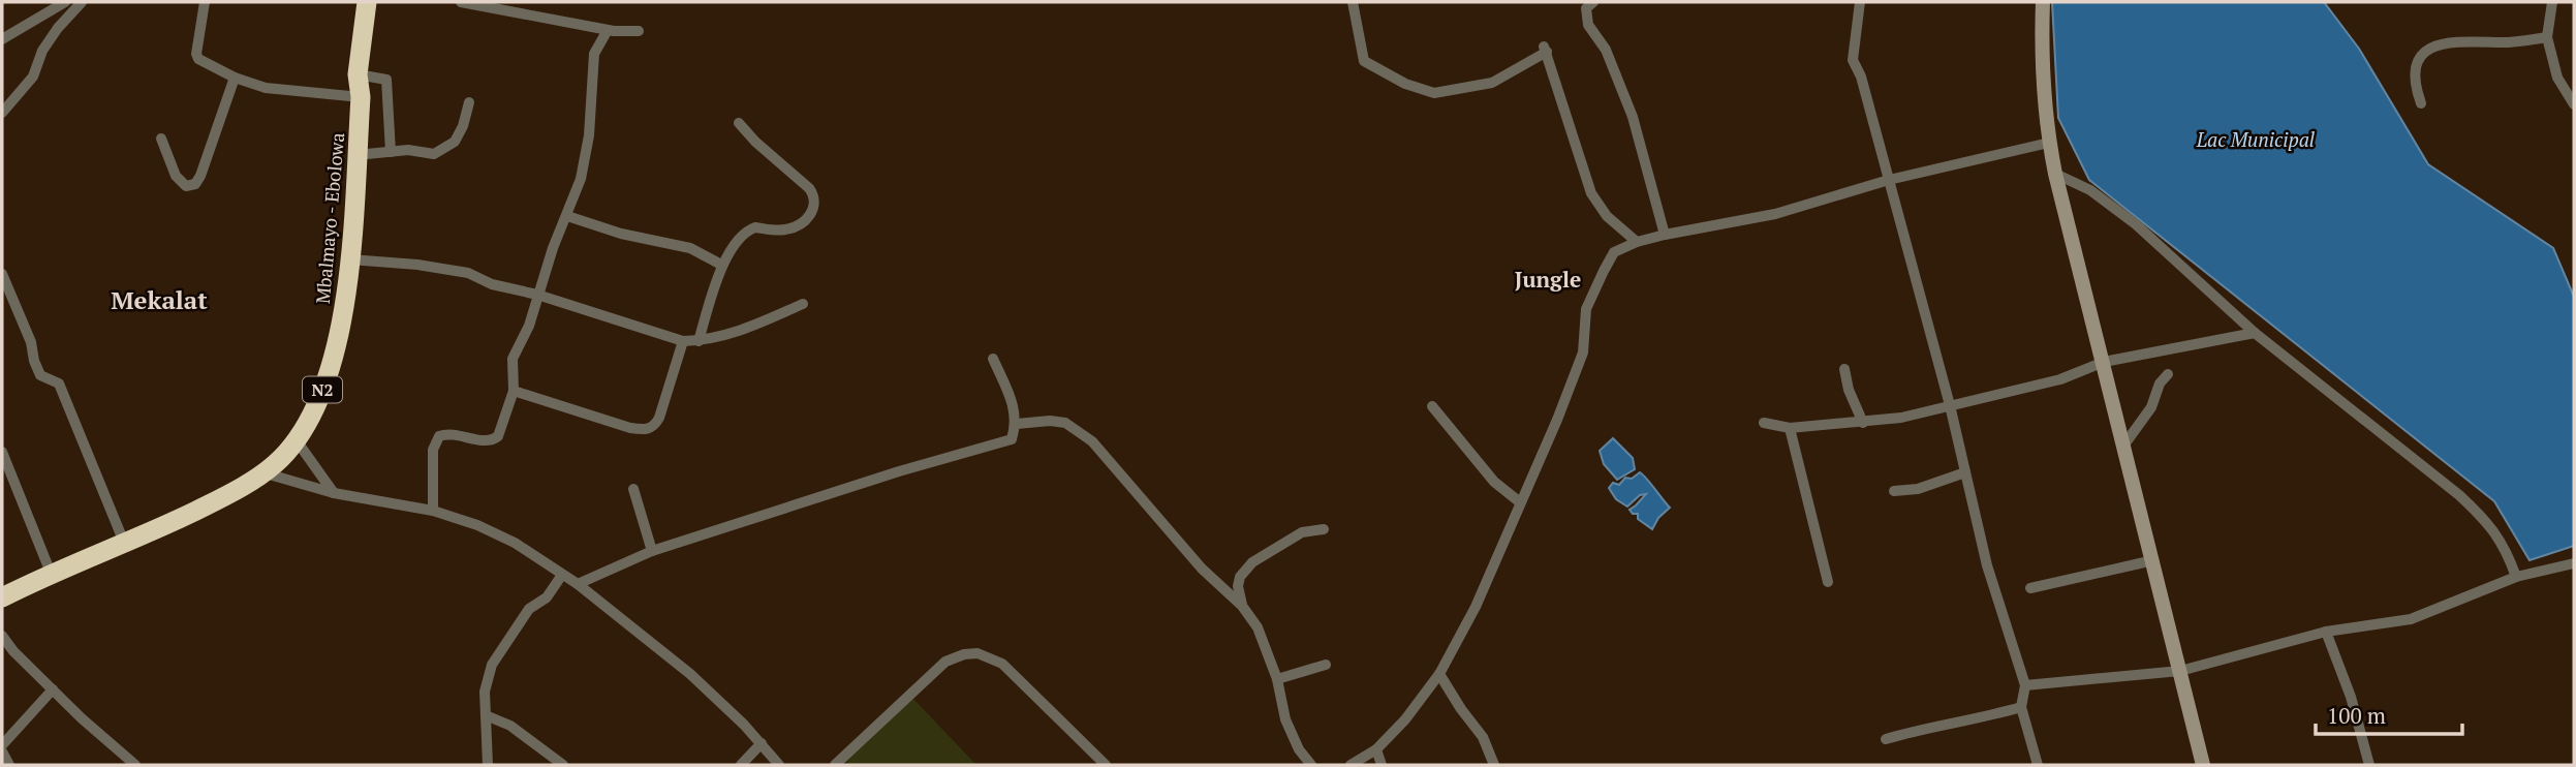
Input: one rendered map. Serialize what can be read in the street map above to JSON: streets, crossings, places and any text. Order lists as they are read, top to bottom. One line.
{"streets":{"highway":["Mbalmayo - Ebolowa","N2"]},"districts":["Jungle","Mekalat"],"water":["Lac Municipal"],"scale_bar":"100 m"}
